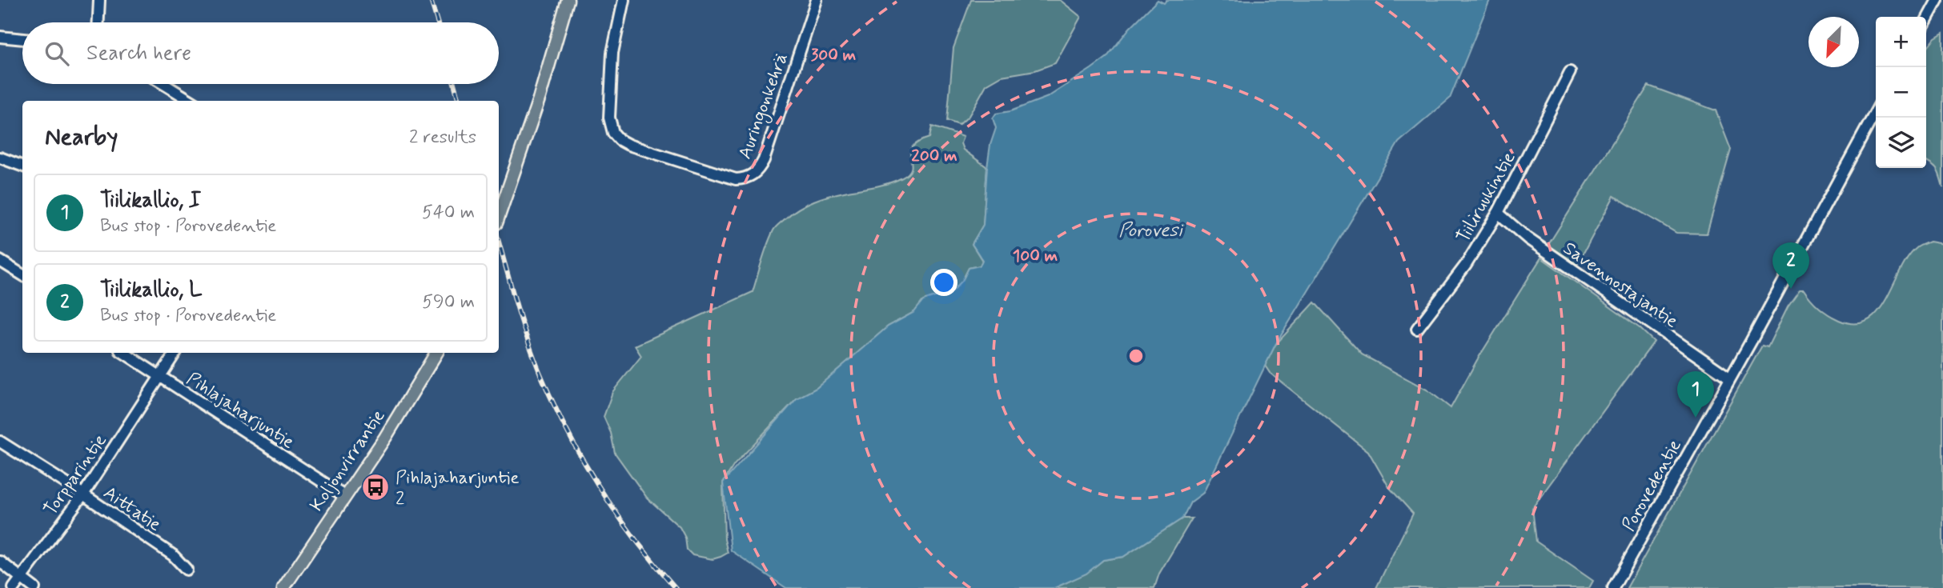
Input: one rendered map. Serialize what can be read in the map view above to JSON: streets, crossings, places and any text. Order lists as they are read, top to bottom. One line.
{"streets":{"main road":["Koljonvirrantie"],"street":["Auringonkehrä","Tiiliruukintie","Savennostajantie","Pihlajaharjuntie","Torpparintie","Porovedentie","Aittatie"]},"crossings":[["Tiiliruukintie","Savennostajantie"],["Savennostajantie","Porovedentie"],["Pihlajaharjuntie","Koljonvirrantie"],["Pihlajaharjuntie","Torpparintie"],["Torpparintie","Aittatie"]],"water":["Porovesi"],"places":{"bus stop":["Pihlajaharjuntie 2"]},"north":"bottom left","page":{"map_buttons":["+","−"],"search":"Search here","heading":["Nearby","2 results"],"list":[{"mark":"1","name":"Tiilikallio, I","note":"Bus stop · Porovedentie","value":"540 m"},{"mark":"2","name":"Tiilikallio, L","note":"Bus stop · Porovedentie","value":"590 m"}],"pins":["2","1"]},"rings":["300 m","200 m","100 m"]}
